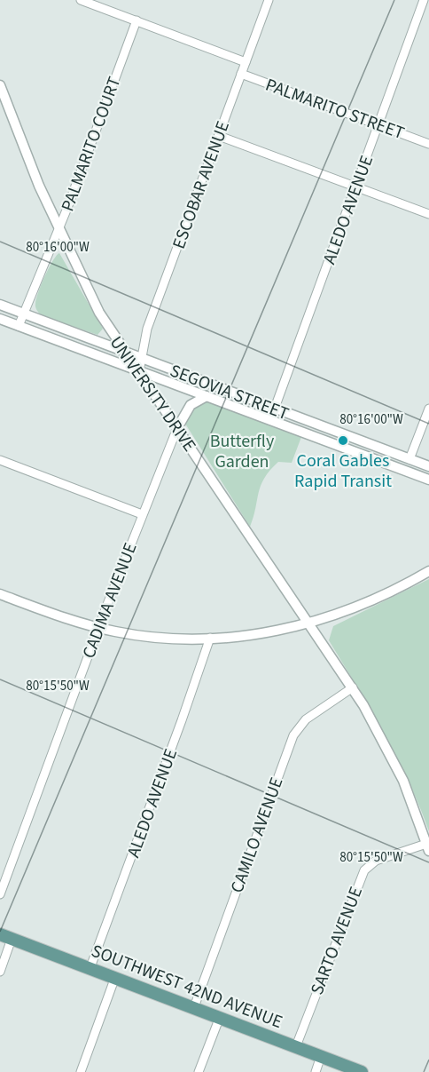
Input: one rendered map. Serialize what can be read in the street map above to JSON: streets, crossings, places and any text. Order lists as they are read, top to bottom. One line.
{"streets":{"main road":["SOUTHWEST 42ND AVENUE"],"street":["PALMARITO STREET","PALMARITO COURT","ESCOBAR AVENUE","ALEDO AVENUE","SEGOVIA STREET","UNIVERSITY DRIVE","CADIMA AVENUE","CAMILO AVENUE","SARTO AVENUE"]},"crossings":[["PALMARITO STREET","ESCOBAR AVENUE"],["PALMARITO STREET","ALEDO AVENUE"],["PALMARITO COURT","SEGOVIA STREET"],["PALMARITO COURT","UNIVERSITY DRIVE"],["ESCOBAR AVENUE","SEGOVIA STREET"],["ESCOBAR AVENUE","UNIVERSITY DRIVE"],["ALEDO AVENUE","SEGOVIA STREET"],["ALEDO AVENUE","SOUTHWEST 42ND AVENUE"],["SEGOVIA STREET","UNIVERSITY DRIVE"],["UNIVERSITY DRIVE","CADIMA AVENUE"],["UNIVERSITY DRIVE","CAMILO AVENUE"],["UNIVERSITY DRIVE","SARTO AVENUE"],["CAMILO AVENUE","SOUTHWEST 42ND AVENUE"],["SARTO AVENUE","SOUTHWEST 42ND AVENUE"]],"parks":["Butterfly Garden"],"places":["Coral Gables Rapid Transit"],"coordinates":["80°16'00\"W","80°15'50\"W"]}
